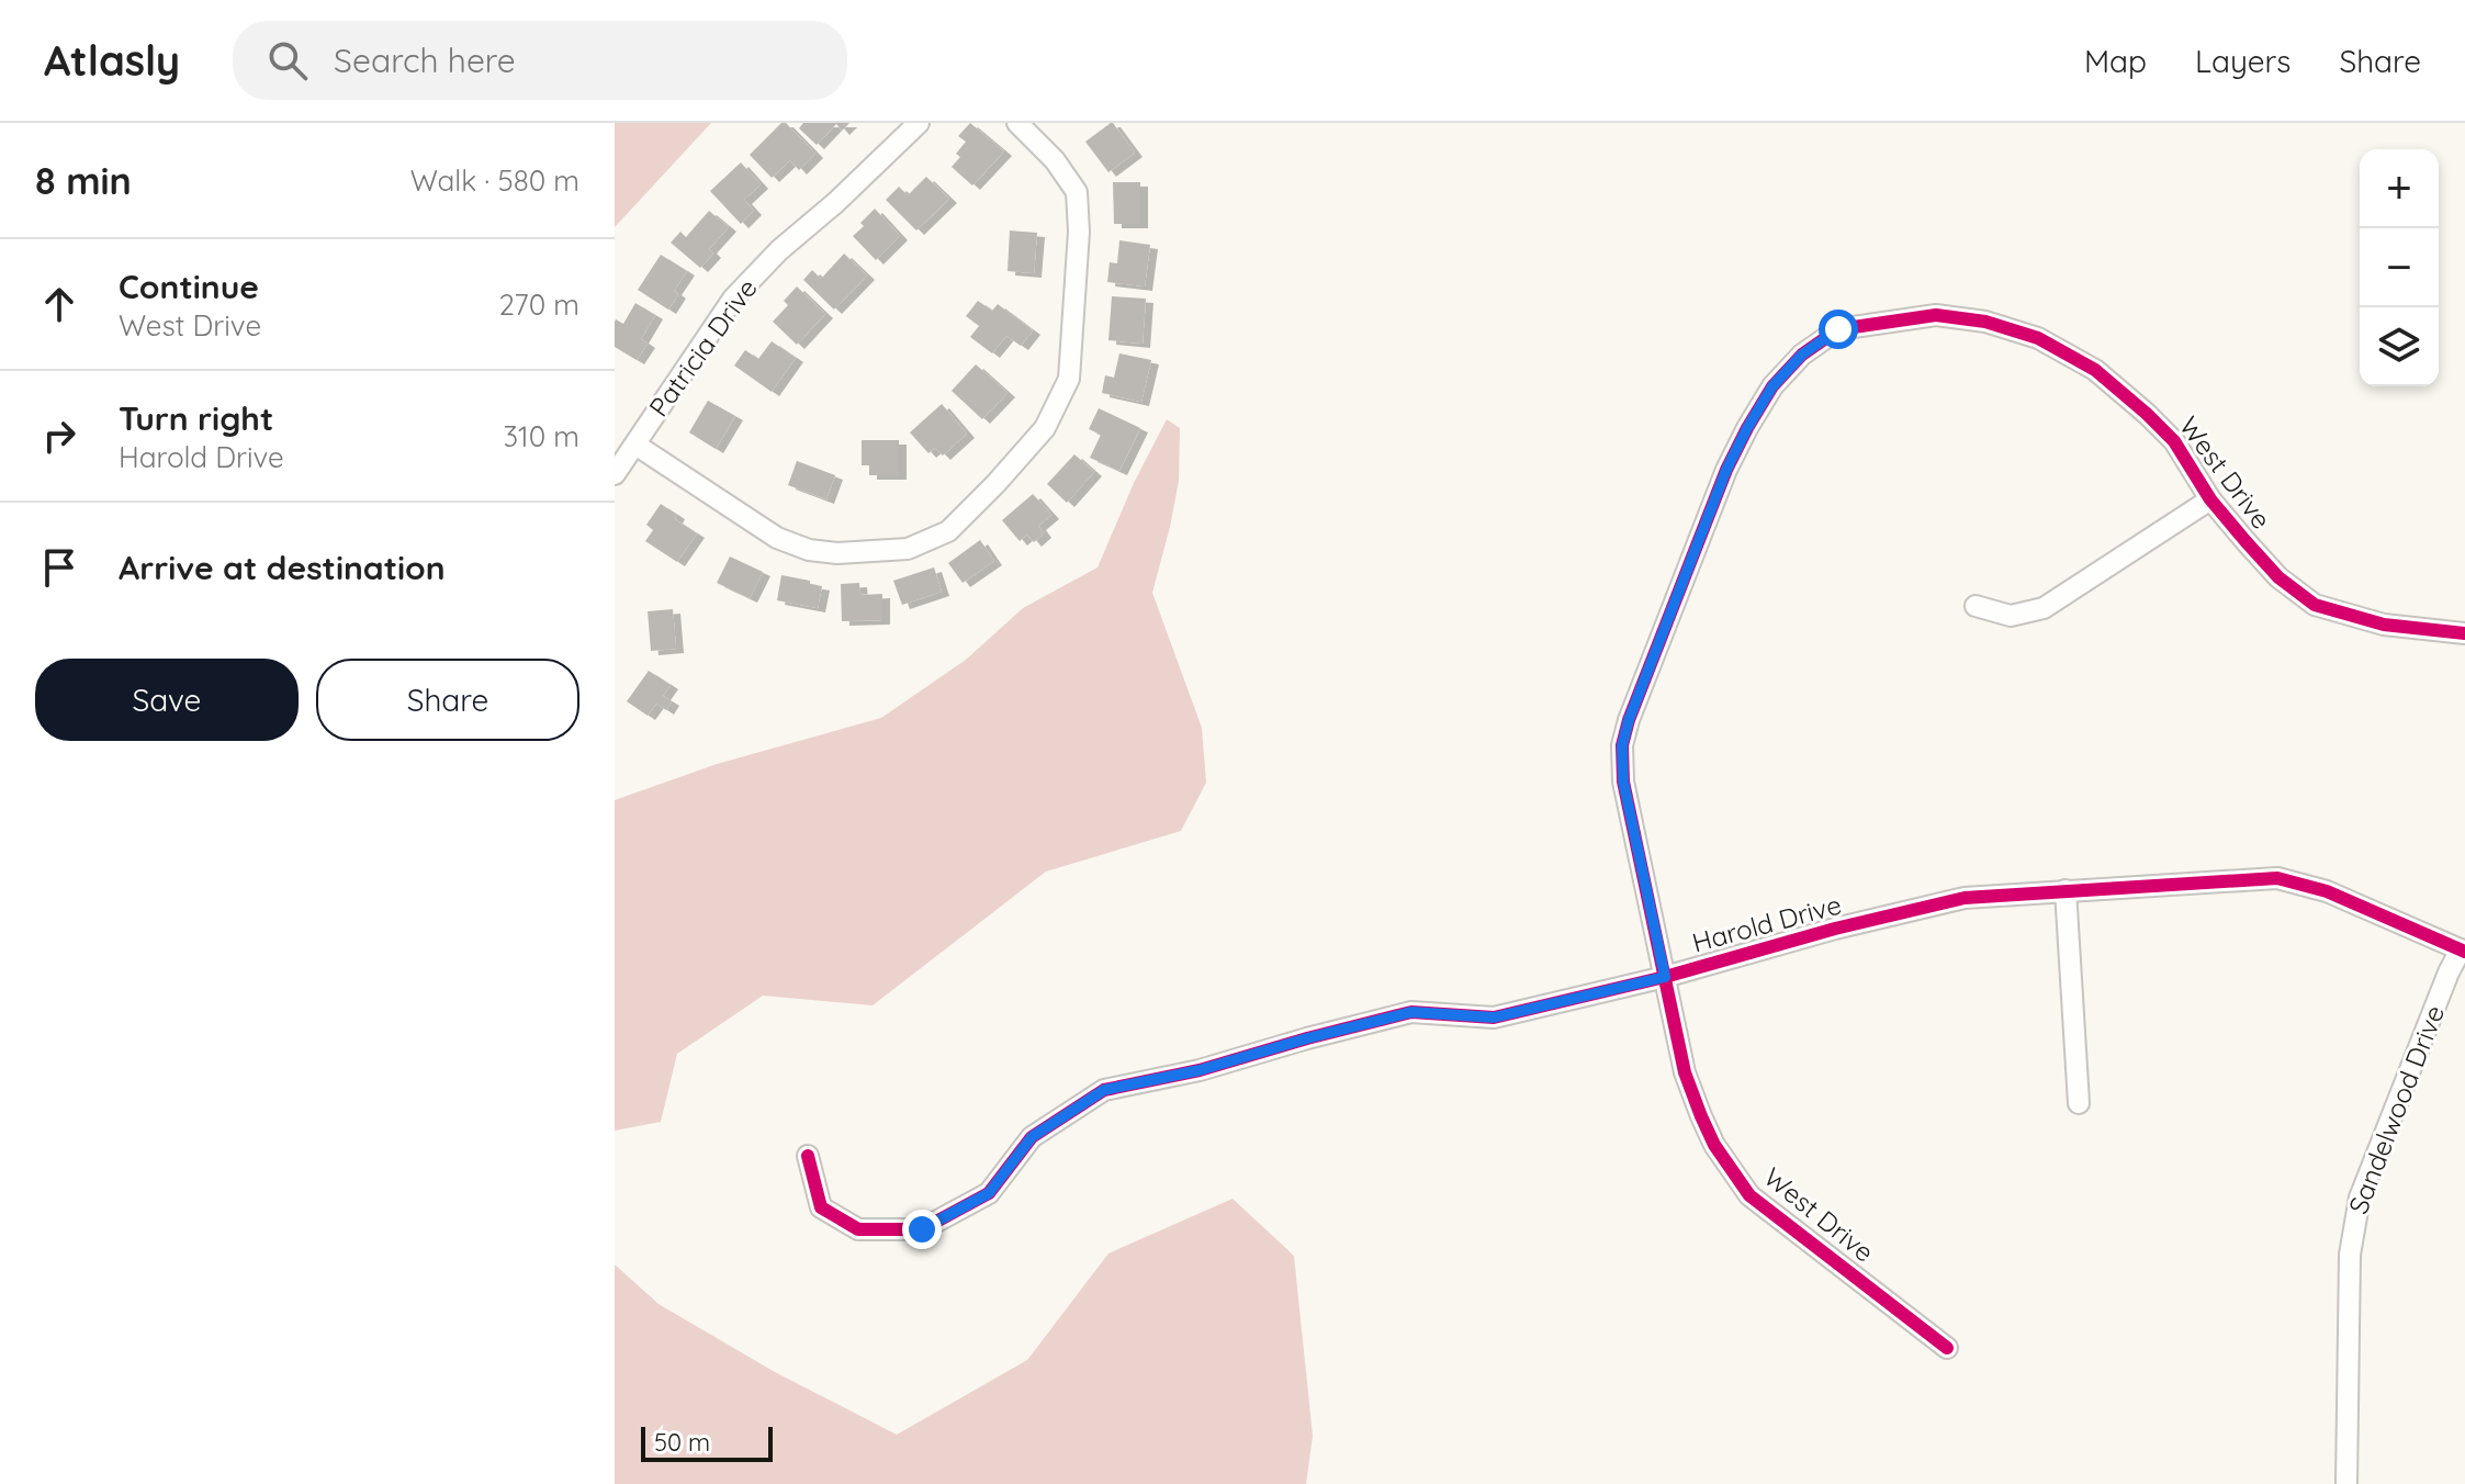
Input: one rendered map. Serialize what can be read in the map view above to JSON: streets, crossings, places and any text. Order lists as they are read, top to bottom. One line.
{"streets":{"street":["Patricia Drive","West Drive","Harold Drive","Sandelwood Drive"]},"crossings":[["West Drive","Harold Drive"],["Harold Drive","Sandelwood Drive"]],"scale_bar":"50 m","page":{"header":"Atlasly","search":"Search here","nav":["Map","Layers","Share"],"heading":["8 min","Walk · 580 m"],"map_buttons":["+","−"],"list":[["Continue","West Drive","270 m"],["Turn right","Harold Drive","310 m"],"Arrive at destination"],"buttons":["Save","Share"],"scale":"50 m"}}
